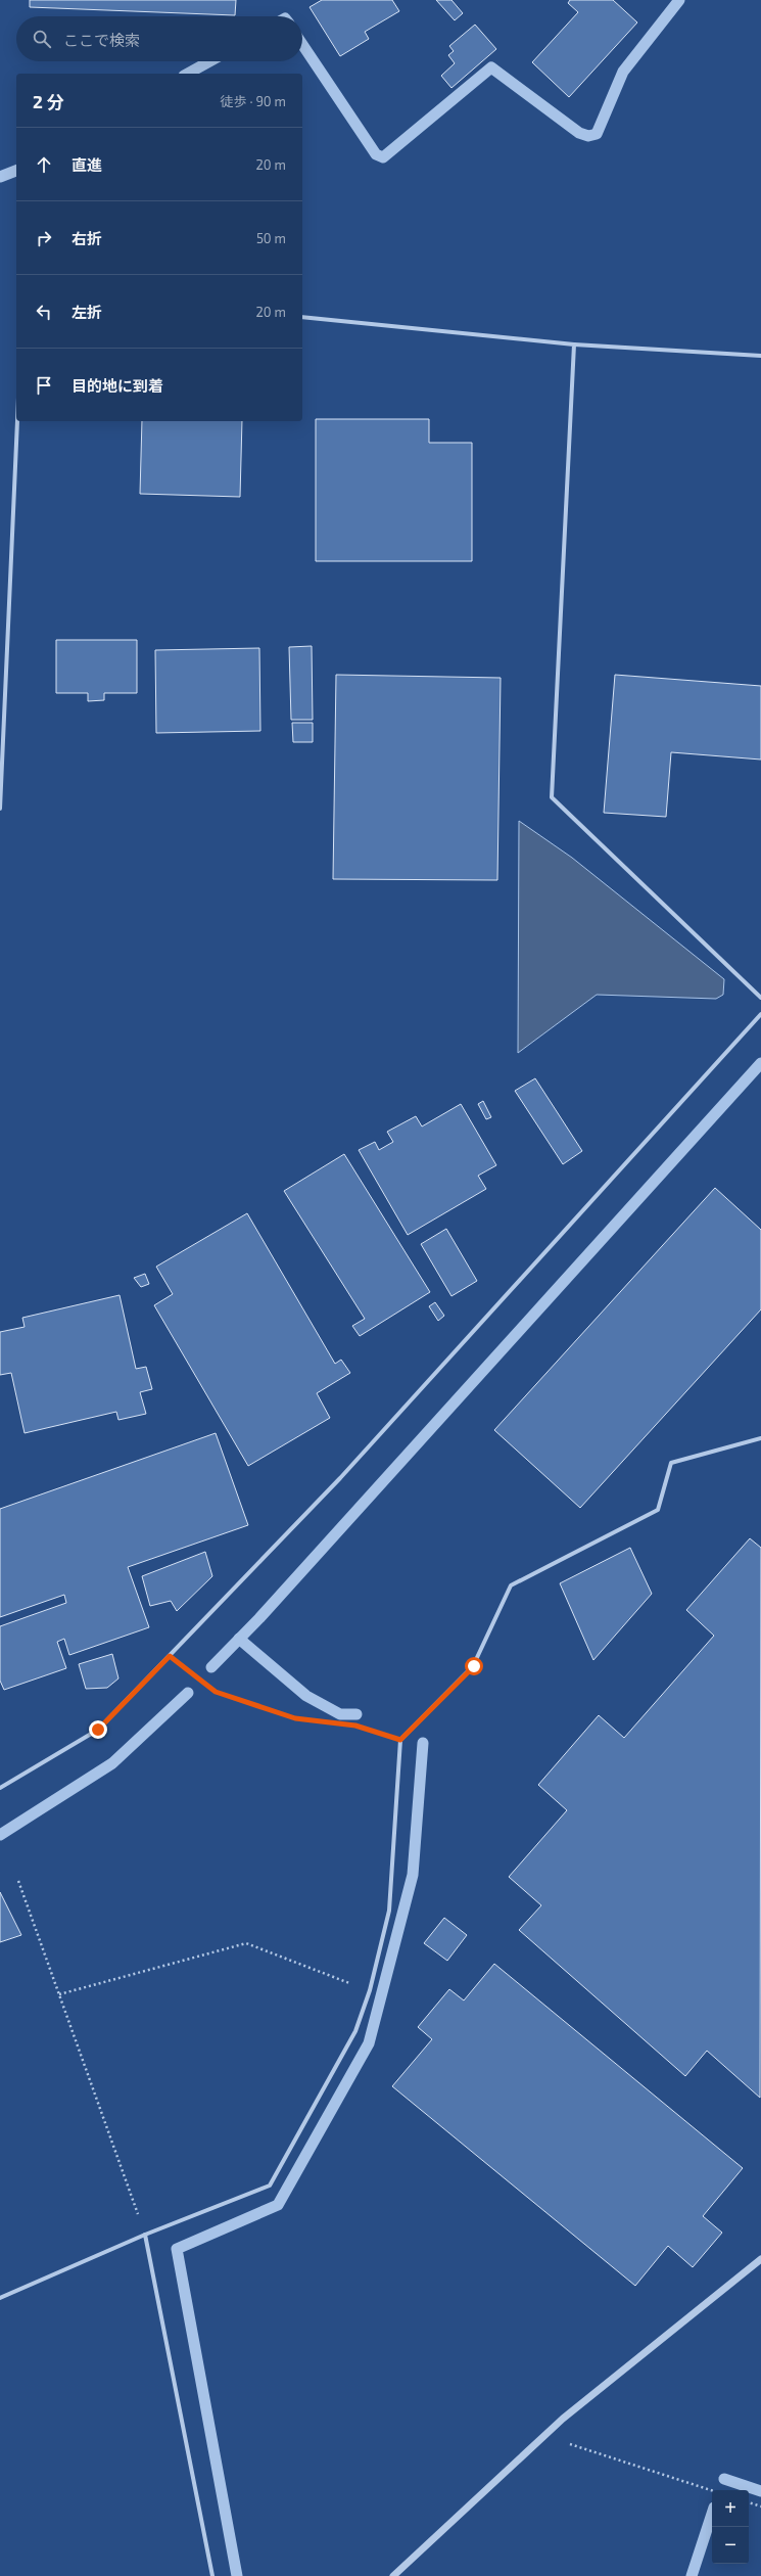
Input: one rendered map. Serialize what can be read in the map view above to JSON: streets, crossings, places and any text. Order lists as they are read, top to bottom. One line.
{"page":{"search":"ここで検索","heading":["2 分","徒歩 · 90 m"],"list":[["直進","20 m"],["右折","50 m"],["左折","20 m"],"目的地に到着"],"map_buttons":["+","−"]}}
